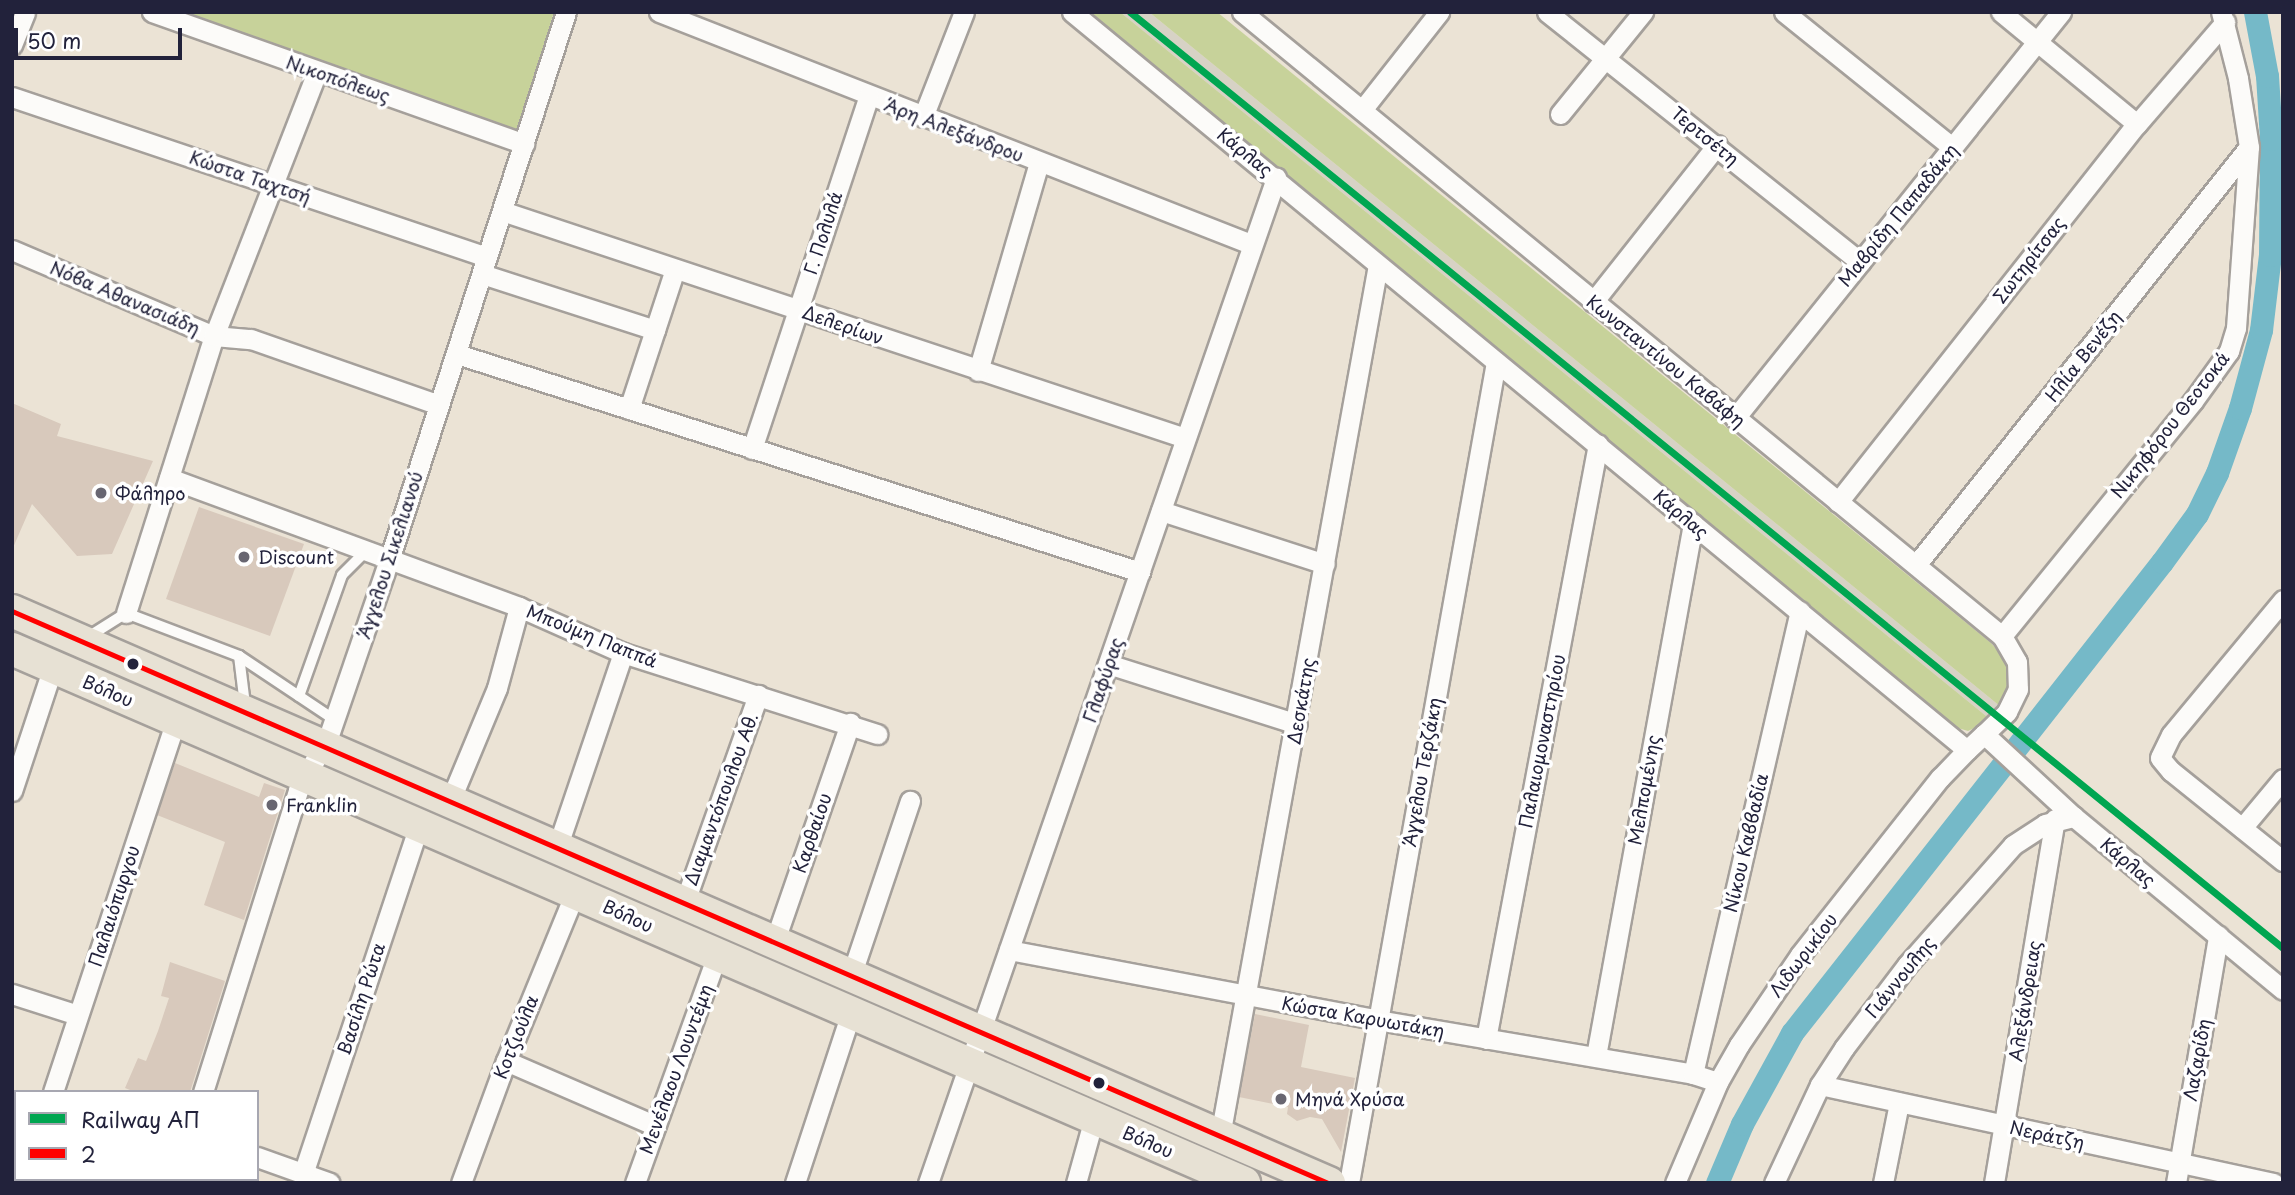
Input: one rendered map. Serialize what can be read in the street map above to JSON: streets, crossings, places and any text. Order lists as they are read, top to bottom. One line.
{"streets":{"main road":["Βόλου"],"street":["Νικοπόλεως","Άρη Αλεξάνδρου","Τερτσέτη","Κάρλας","Κώστα Ταχτσή","Μαβρίδη Παπαδάκη","Γ. Πολυλά","Σωτηρίτσας","Νόβα Αθανασιάδη","Δελερίων","Ηλία Βενέζη","Κωνσταντίνου Καβάφη","Νικηφόρου Θεοτοκά","Άγγελου Σικελιανού","Μπούμη Παππά","Γλαφύρας","Δεσκάτης","Παλαιομοναστηρίου","Άγγελου Τερζάκη","Μελπομένης","Διαμαντόπουλου Αθ.","Καρθαίου","Νίκου Καββαδία","Παλαιόπυργου","Λιδωρικίου","Γιάννουλης","Βασίλη Ρώτα","Αλεξάνδρειας","Κώστα Καρυωτάκη","Κοτζιούλα","Λαζαρίδη","Μενέλαου Λουντέμη","Νεράτζη"]},"crossings":[["Νικοπόλεως","Άγγελου Σικελιανού"],["Άρη Αλεξάνδρου","Γ. Πολυλά"],["Άρη Αλεξάνδρου","Γλαφύρας"],["Τερτσέτη","Μαβρίδη Παπαδάκη"],["Κάρλας","Κωνσταντίνου Καβάφη"],["Κάρλας","Γλαφύρας"],["Κάρλας","Δεσκάτης"],["Κάρλας","Παλαιομοναστηρίου"],["Κάρλας","Άγγελου Τερζάκη"],["Κάρλας","Μελπομένης"],["Κάρλας","Νίκου Καββαδία"],["Κάρλας","Λιδωρικίου"],["Κάρλας","Γιάννουλης"],["Κάρλας","Αλεξάνδρειας"],["Κάρλας","Λαζαρίδη"],["Κώστα Ταχτσή","Άγγελου Σικελιανού"],["Μαβρίδη Παπαδάκη","Κωνσταντίνου Καβάφη"],["Γ. Πολυλά","Δελερίων"],["Σωτηρίτσας","Κωνσταντίνου Καβάφη"],["Σωτηρίτσας","Νικηφόρου Θεοτοκά"],["Νόβα Αθανασιάδη","Άγγελου Σικελιανού"],["Δελερίων","Άγγελου Σικελιανού"],["Δελερίων","Γλαφύρας"],["Ηλία Βενέζη","Κωνσταντίνου Καβάφη"],["Ηλία Βενέζη","Νικηφόρου Θεοτοκά"],["Κωνσταντίνου Καβάφη","Νικηφόρου Θεοτοκά"],["Άγγελου Σικελιανού","Μπούμη Παππά"],["Άγγελου Σικελιανού","Βόλου"],["Μπούμη Παππά","Διαμαντόπουλου Αθ."],["Μπούμη Παππά","Καρθαίου"],["Γλαφύρας","Βόλου"],["Γλαφύρας","Κώστα Καρυωτάκη"],["Βόλου","Δεσκάτης"],["Βόλου","Διαμαντόπουλου Αθ."],["Βόλου","Καρθαίου"],["Βόλου","Παλαιόπυργου"],["Βόλου","Βασίλη Ρώτα"],["Βόλου","Κοτζιούλα"],["Βόλου","Μενέλαου Λουντέμη"],["Δεσκάτης","Κώστα Καρυωτάκη"],["Παλαιομοναστηρίου","Κώστα Καρυωτάκη"],["Άγγελου Τερζάκη","Κώστα Καρυωτάκη"],["Μελπομένης","Κώστα Καρυωτάκη"],["Νίκου Καββαδία","Κώστα Καρυωτάκη"],["Λιδωρικίου","Κώστα Καρυωτάκη"],["Γιάννουλης","Αλεξάνδρειας"],["Γιάννουλης","Νεράτζη"],["Αλεξάνδρειας","Νεράτζη"],["Λαζαρίδη","Νεράτζη"]],"places":["Φάληρο","Discount","Franklin","Μηνά Χρύσα"],"lines":["rail line ΑΠ","transit line 2"],"legend":["Railway ΑΠ","2"],"scale_bar":"50 m"}
